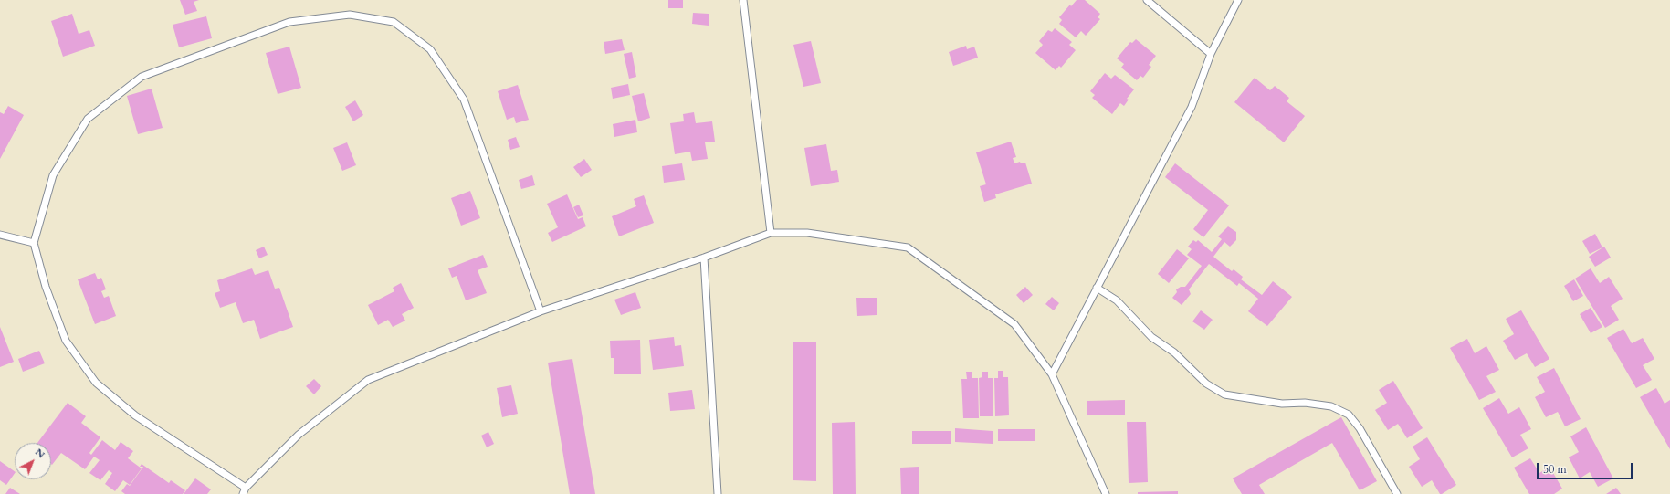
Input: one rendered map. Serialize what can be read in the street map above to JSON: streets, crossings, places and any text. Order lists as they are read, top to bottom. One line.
{"scale_bar":"50 m","north":"top right"}
